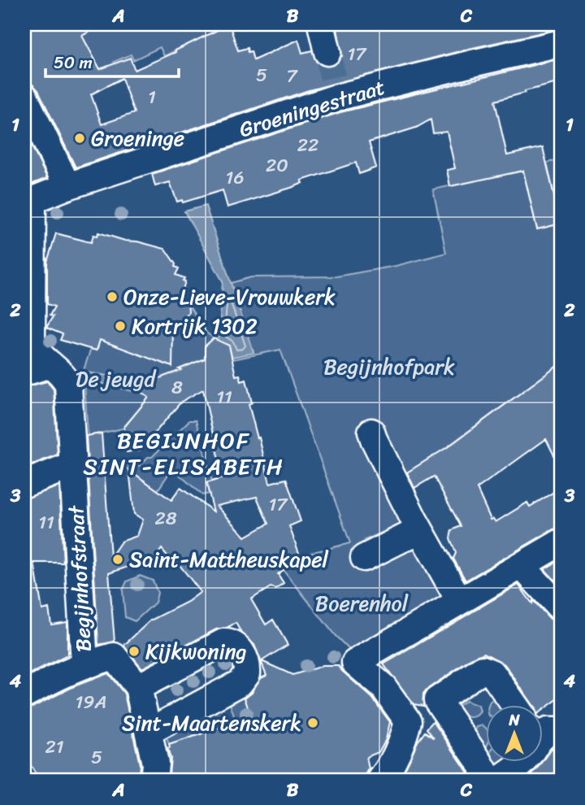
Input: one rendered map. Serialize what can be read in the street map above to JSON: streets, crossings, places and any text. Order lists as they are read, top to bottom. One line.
{"streets":{"street":["Groeningestraat","Begijnhofstraat"]},"crossings":[["Groeningestraat","Begijnhofstraat"]],"districts":["BEGIJNHOF SINT-ELISABETH"],"parks":["Begijnhofpark","De jeugd","Boerenhol"],"places":["Groeninge","Onze-Lieve-Vrouwkerk","Kortrijk 1302","Saint-Mattheuskapel","Kijkwoning","Sint-Maartenskerk"],"house_numbers":["17","5","7","1","22","20","16","8","11","17","28","11","19A","21","5"],"scale_bar":"50 m","north":"top","grid":{"columns":["A","B","C"],"rows":["1","2","3","4"]}}
